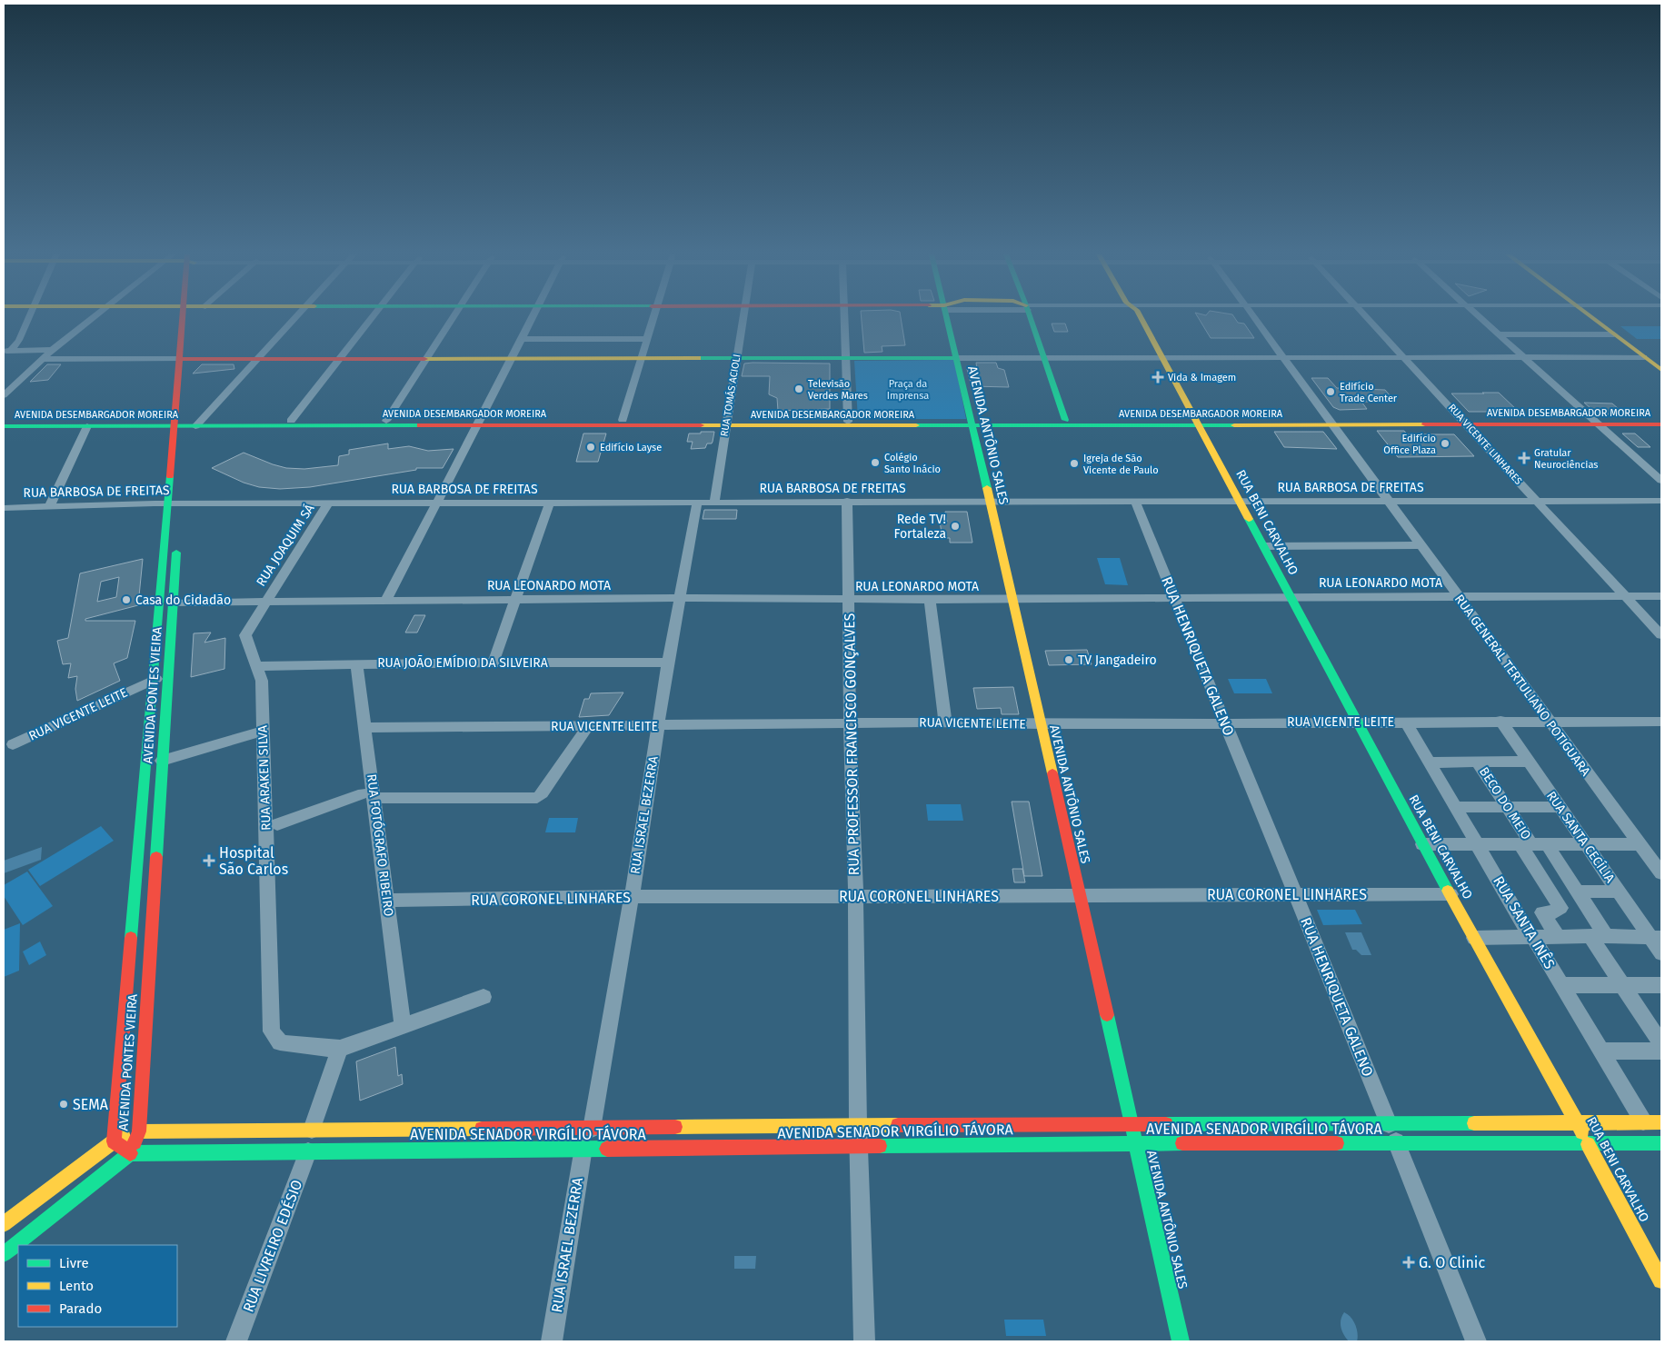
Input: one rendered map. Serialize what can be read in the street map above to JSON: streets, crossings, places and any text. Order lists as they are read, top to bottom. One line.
{"streets":{"main road":["AVENIDA DESEMBARGADOR MOREIRA","AVENIDA ANTÔNIO SALES","RUA BENI CARVALHO","AVENIDA PONTES VIEIRA","AVENIDA SENADOR VIRGÍLIO TÁVORA"],"street":["RUA TOMÁS ACIOLI","RUA VICENTE LINHARES","RUA BARBOSA DE FREITAS","RUA JOAQUIM SÁ","RUA LEONARDO MOTA","RUA HENRIQUETA GALENO","RUA JOÃO EMÍDIO DA SILVEIRA","RUA GENERAL TERTULIANO POTIGUARA","RUA VICENTE LEITE","RUA PROFESSOR FRANCISCO GONÇALVES","RUA ARAKEN SILVA","BECO DO MEIO","RUA ISRAEL BEZERRA","RUA SANTA CECÍLIA","RUA FOTÓGRAFO RIBEIRO","RUA CORONEL LINHARES","RUA SANTA INÊS","RUA LIVREIRO EDÉSIO"]},"crossings":[["RUA TOMÁS ACIOLI","AVENIDA DESEMBARGADOR MOREIRA"],["RUA TOMÁS ACIOLI","RUA BARBOSA DE FREITAS"],["AVENIDA DESEMBARGADOR MOREIRA","AVENIDA ANTÔNIO SALES"],["AVENIDA DESEMBARGADOR MOREIRA","RUA VICENTE LINHARES"],["AVENIDA DESEMBARGADOR MOREIRA","RUA BENI CARVALHO"],["AVENIDA DESEMBARGADOR MOREIRA","RUA GENERAL TERTULIANO POTIGUARA"],["AVENIDA DESEMBARGADOR MOREIRA","AVENIDA PONTES VIEIRA"],["AVENIDA ANTÔNIO SALES","RUA BARBOSA DE FREITAS"],["AVENIDA ANTÔNIO SALES","RUA LEONARDO MOTA"],["AVENIDA ANTÔNIO SALES","RUA VICENTE LEITE"],["AVENIDA ANTÔNIO SALES","RUA CORONEL LINHARES"],["AVENIDA ANTÔNIO SALES","AVENIDA SENADOR VIRGÍLIO TÁVORA"],["RUA VICENTE LINHARES","RUA BARBOSA DE FREITAS"],["RUA VICENTE LINHARES","RUA LEONARDO MOTA"],["RUA BARBOSA DE FREITAS","RUA BENI CARVALHO"],["RUA BARBOSA DE FREITAS","RUA JOAQUIM SÁ"],["RUA BARBOSA DE FREITAS","RUA HENRIQUETA GALENO"],["RUA BARBOSA DE FREITAS","RUA GENERAL TERTULIANO POTIGUARA"],["RUA BARBOSA DE FREITAS","AVENIDA PONTES VIEIRA"],["RUA BARBOSA DE FREITAS","RUA PROFESSOR FRANCISCO GONÇALVES"],["RUA BARBOSA DE FREITAS","RUA ISRAEL BEZERRA"],["RUA BENI CARVALHO","RUA LEONARDO MOTA"],["RUA BENI CARVALHO","RUA VICENTE LEITE"],["RUA BENI CARVALHO","RUA CORONEL LINHARES"],["RUA BENI CARVALHO","AVENIDA SENADOR VIRGÍLIO TÁVORA"],["RUA JOAQUIM SÁ","RUA LEONARDO MOTA"],["RUA JOAQUIM SÁ","RUA ARAKEN SILVA"],["RUA LEONARDO MOTA","RUA HENRIQUETA GALENO"],["RUA LEONARDO MOTA","RUA GENERAL TERTULIANO POTIGUARA"],["RUA LEONARDO MOTA","AVENIDA PONTES VIEIRA"],["RUA LEONARDO MOTA","RUA PROFESSOR FRANCISCO GONÇALVES"],["RUA LEONARDO MOTA","RUA ARAKEN SILVA"],["RUA LEONARDO MOTA","RUA ISRAEL BEZERRA"],["RUA HENRIQUETA GALENO","RUA VICENTE LEITE"],["RUA HENRIQUETA GALENO","RUA CORONEL LINHARES"],["RUA HENRIQUETA GALENO","AVENIDA SENADOR VIRGÍLIO TÁVORA"],["RUA JOÃO EMÍDIO DA SILVEIRA","RUA ARAKEN SILVA"],["RUA JOÃO EMÍDIO DA SILVEIRA","RUA ISRAEL BEZERRA"],["RUA JOÃO EMÍDIO DA SILVEIRA","RUA FOTÓGRAFO RIBEIRO"],["RUA GENERAL TERTULIANO POTIGUARA","RUA VICENTE LEITE"],["AVENIDA PONTES VIEIRA","RUA VICENTE LEITE"],["AVENIDA PONTES VIEIRA","AVENIDA SENADOR VIRGÍLIO TÁVORA"],["RUA VICENTE LEITE","RUA PROFESSOR FRANCISCO GONÇALVES"],["RUA VICENTE LEITE","RUA ISRAEL BEZERRA"],["RUA VICENTE LEITE","RUA SANTA CECÍLIA"],["RUA VICENTE LEITE","RUA FOTÓGRAFO RIBEIRO"],["RUA VICENTE LEITE","RUA SANTA INÊS"],["RUA PROFESSOR FRANCISCO GONÇALVES","RUA CORONEL LINHARES"],["RUA PROFESSOR FRANCISCO GONÇALVES","AVENIDA SENADOR VIRGÍLIO TÁVORA"],["RUA ISRAEL BEZERRA","RUA CORONEL LINHARES"],["RUA ISRAEL BEZERRA","AVENIDA SENADOR VIRGÍLIO TÁVORA"],["RUA FOTÓGRAFO RIBEIRO","RUA CORONEL LINHARES"],["RUA SANTA INÊS","AVENIDA SENADOR VIRGÍLIO TÁVORA"],["AVENIDA SENADOR VIRGÍLIO TÁVORA","RUA LIVREIRO EDÉSIO"]],"parks":["Praça da Imprensa"],"places":{"health":["Vida & Imagem","Gratular Neurociências","Hospital São Carlos","G. O Clinic"],"other":["Televisão Verdes Mares","Edifício Trade Center","Edifício Office Plaza","Edifício Layse","Colégio Santo Inácio","Igreja de São Vicente de Paulo","Rede TV! Fortaleza","Casa do Cidadão","TV Jangadeiro","SEMA"]},"legend":["Livre","Lento","Parado"]}
